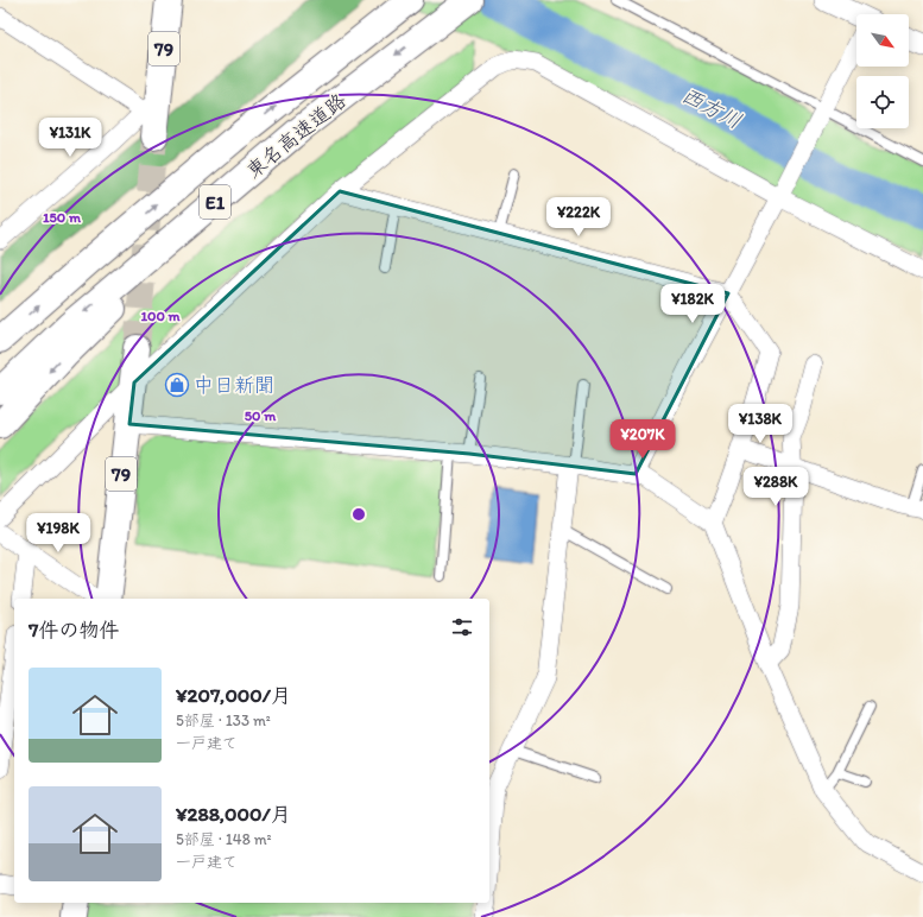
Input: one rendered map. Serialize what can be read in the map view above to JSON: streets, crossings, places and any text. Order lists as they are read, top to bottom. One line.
{"streets":{"main road":["79","東名高速道路","E1"]},"water":["西方川"],"places":{"shop":["中日新聞"]},"north":"bottom right","page":{"price":["¥131K","¥222K","¥182K","¥138K","¥207K","¥288K","¥198K"],"heading":"7件の物件","list":[{"name":"¥207,000/月","note":"5部屋 · 133 m² · 一戸建て"},{"name":"¥288,000/月","note":"5部屋 · 148 m² · 一戸建て"}]},"rings":["150 m","100 m","50 m"]}
